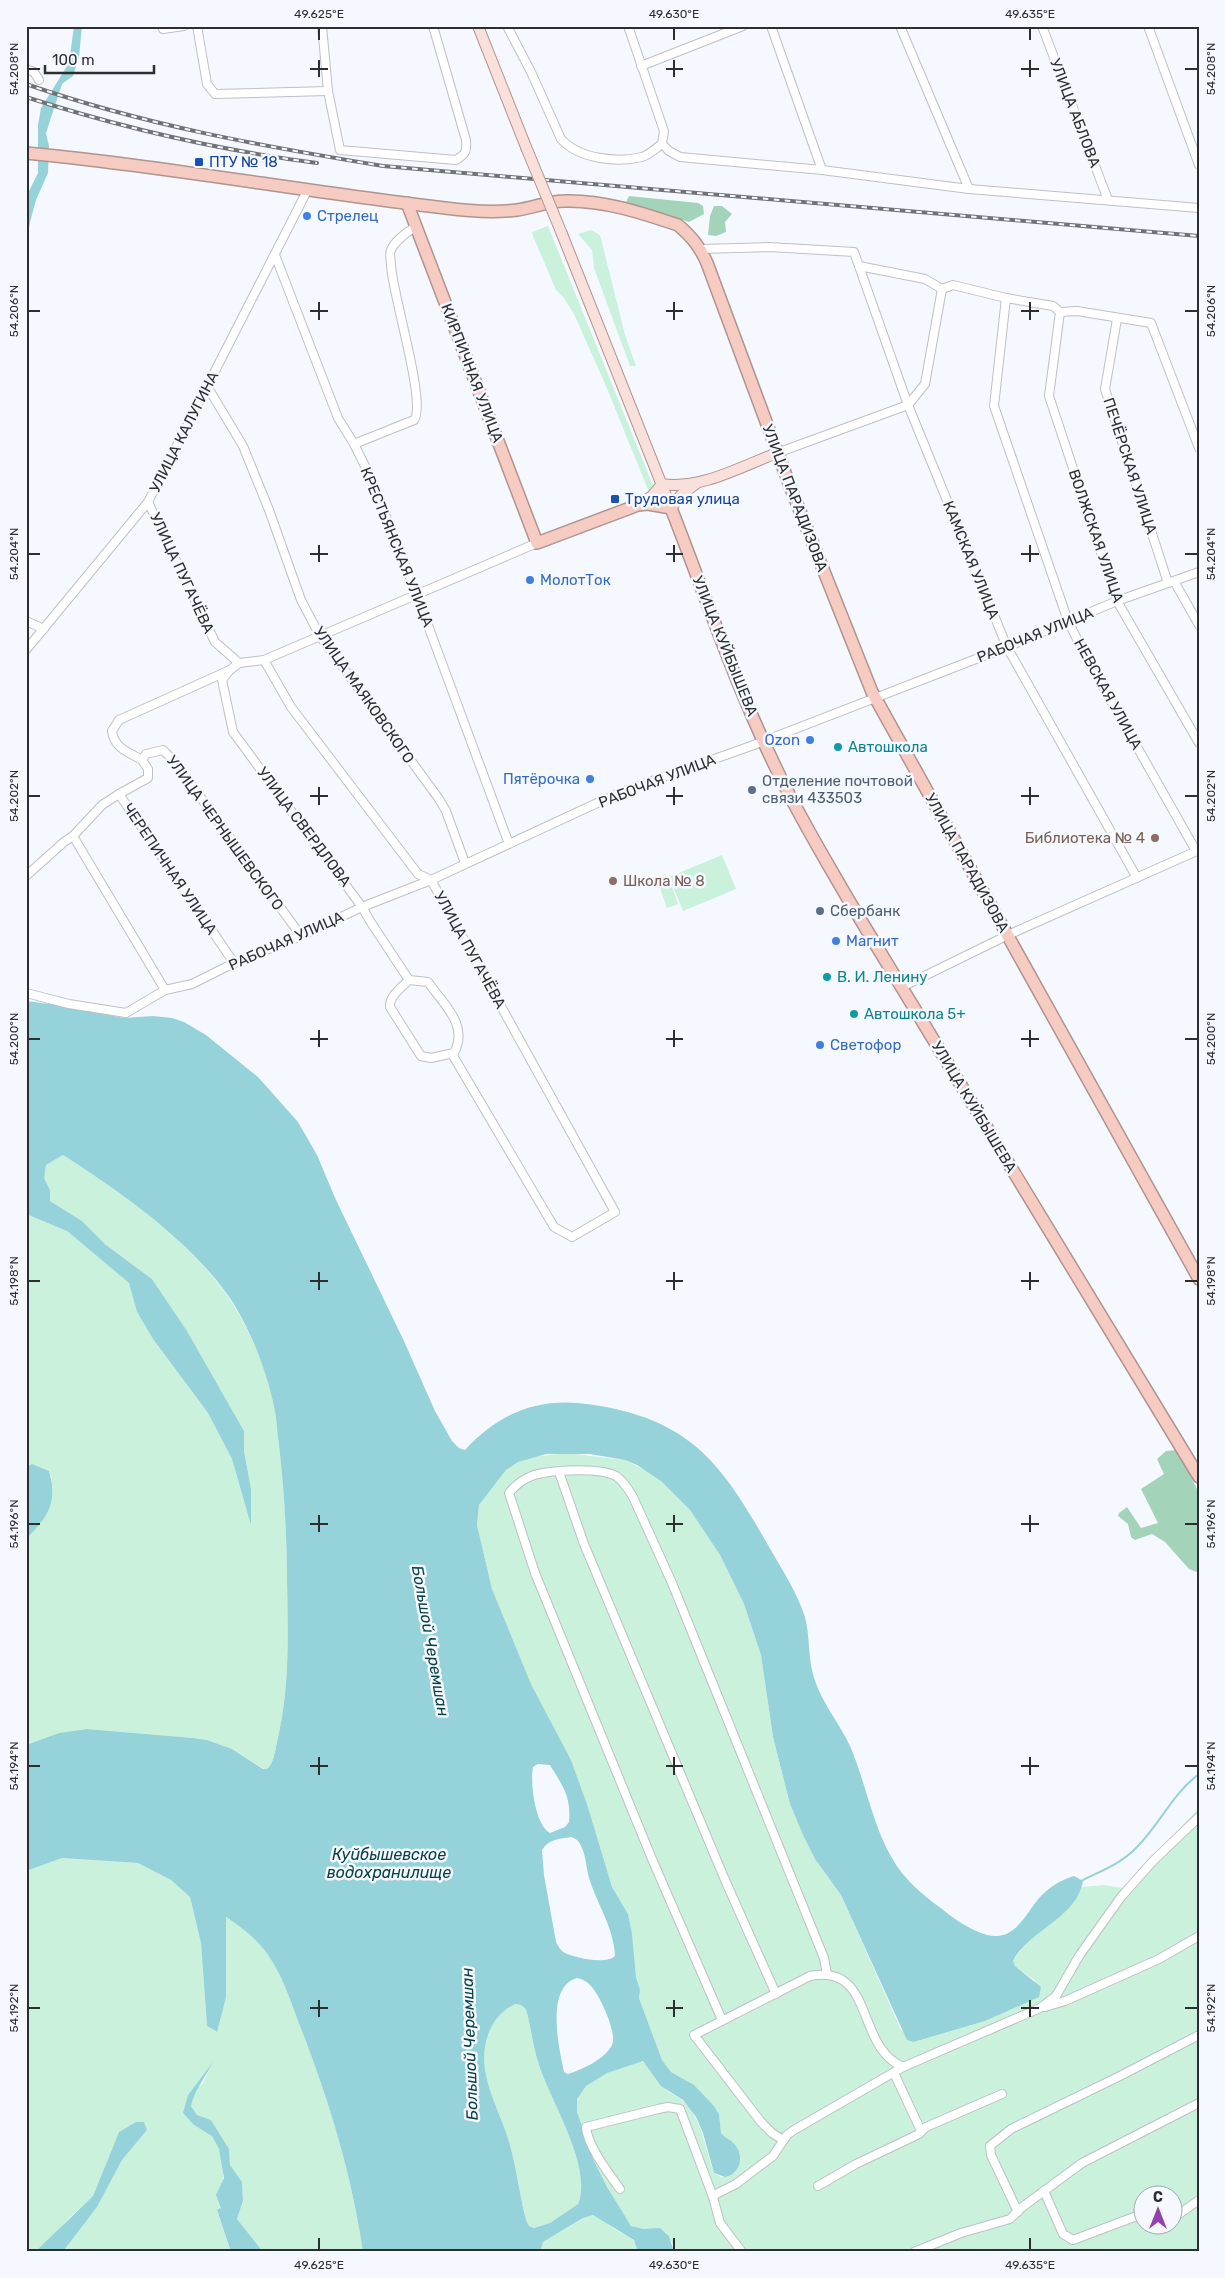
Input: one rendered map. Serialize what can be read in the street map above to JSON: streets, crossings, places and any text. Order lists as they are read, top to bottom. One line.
{"streets":{"highway":["КИРПИЧНАЯ УЛИЦА","УЛИЦА ПАРАДИЗОВА","УЛИЦА КУЙБЫШЕВА"],"street":["УЛИЦА АБЛОВА","УЛИЦА КАЛУГИНА","ПЕЧЁРСКАЯ УЛИЦА","ВОЛЖСКАЯ УЛИЦА","КРЕСТЬЯНСКАЯ УЛИЦА","КАМСКАЯ УЛИЦА","УЛИЦА ПУГАЧЁВА","РАБОЧАЯ УЛИЦА","НЕВСКАЯ УЛИЦА","УЛИЦА МАЯКОВСКОГО","УЛИЦА СВЕРДЛОВА","УЛИЦА ЧЕРНЫШЕВСКОГО","ЧЕРЕПИЧНАЯ УЛИЦА"]},"crossings":[["КИРПИЧНАЯ УЛИЦА","УЛИЦА ПАРАДИЗОВА"],["УЛИЦА КАЛУГИНА","УЛИЦА ПАРАДИЗОВА"],["УЛИЦА КАЛУГИНА","КРЕСТЬЯНСКАЯ УЛИЦА"],["УЛИЦА КАЛУГИНА","УЛИЦА ПУГАЧЁВА"],["УЛИЦА КАЛУГИНА","УЛИЦА МАЯКОВСКОГО"],["ПЕЧЁРСКАЯ УЛИЦА","РАБОЧАЯ УЛИЦА"],["УЛИЦА ПАРАДИЗОВА","КАМСКАЯ УЛИЦА"],["УЛИЦА ПАРАДИЗОВА","РАБОЧАЯ УЛИЦА"],["ВОЛЖСКАЯ УЛИЦА","РАБОЧАЯ УЛИЦА"],["КРЕСТЬЯНСКАЯ УЛИЦА","РАБОЧАЯ УЛИЦА"],["КАМСКАЯ УЛИЦА","РАБОЧАЯ УЛИЦА"],["УЛИЦА ПУГАЧЁВА","РАБОЧАЯ УЛИЦА"],["РАБОЧАЯ УЛИЦА","УЛИЦА КУЙБЫШЕВА"],["РАБОЧАЯ УЛИЦА","НЕВСКАЯ УЛИЦА"],["РАБОЧАЯ УЛИЦА","УЛИЦА МАЯКОВСКОГО"],["РАБОЧАЯ УЛИЦА","УЛИЦА СВЕРДЛОВА"],["РАБОЧАЯ УЛИЦА","УЛИЦА ЧЕРНЫШЕВСКОГО"],["РАБОЧАЯ УЛИЦА","ЧЕРЕПИЧНАЯ УЛИЦА"],["УЛИЦА СВЕРДЛОВА","УЛИЦА ЧЕРНЫШЕВСКОГО"],["УЛИЦА ЧЕРНЫШЕВСКОГО","ЧЕРЕПИЧНАЯ УЛИЦА"]],"water":["Большой Черемшан","Куйбышевское водохранилище"],"places":{"transit":["ПТУ № 18","Трудовая улица"],"other":["Стрелец","МолотТок","Ozon","Автошкола","Пятёрочка","Отделение почтовой связи 433503","Библиотека № 4","Школа № 8","Сбербанк","Магнит","В. И. Ленину","Автошкола 5+","Светофор"]},"scale_bar":"100 m","north":"top","coordinates":["49.625°E","49.630°E","49.635°E","54.208°N","54.206°N","54.204°N","54.202°N","54.200°N","54.198°N","54.196°N","54.194°N","54.192°N"]}
